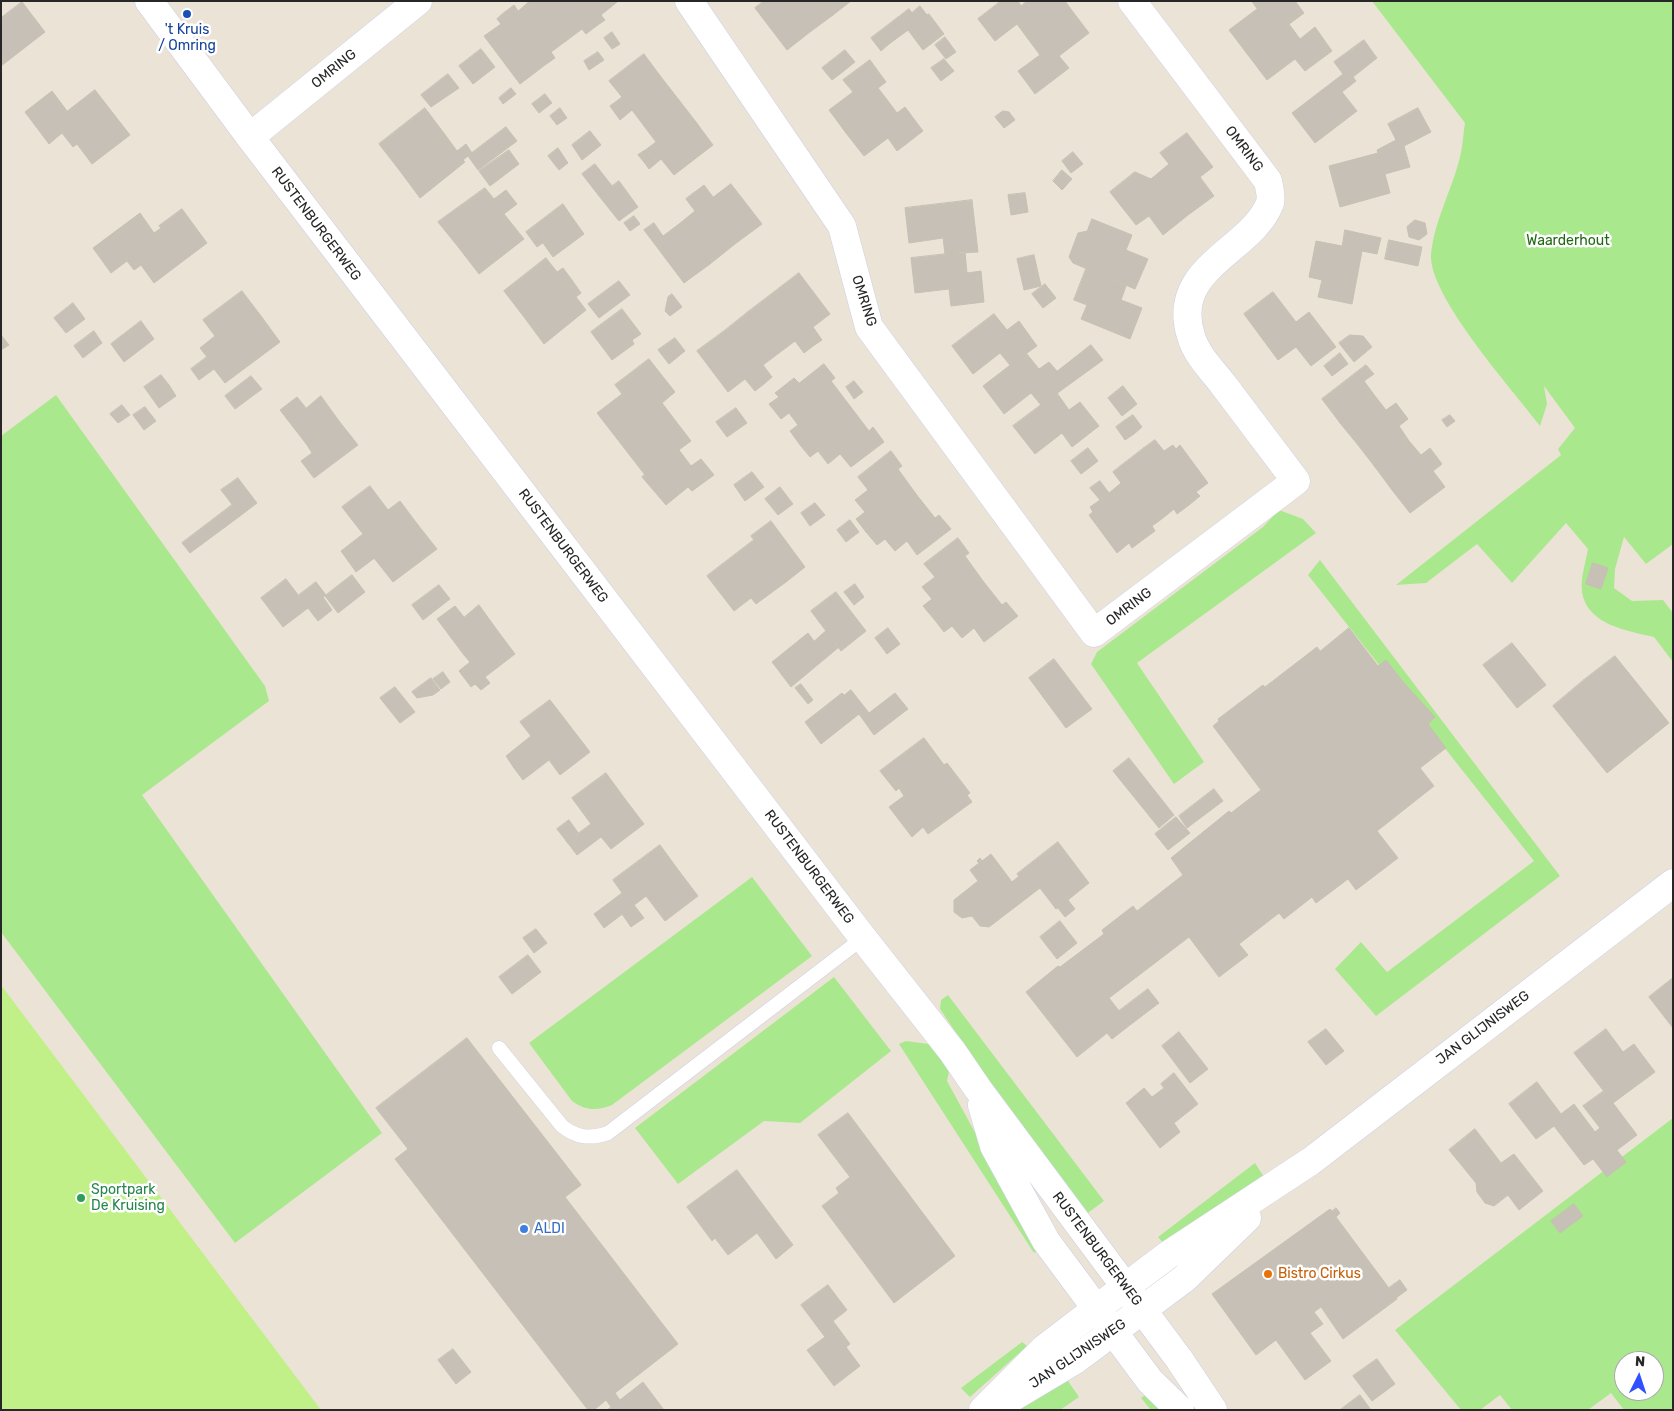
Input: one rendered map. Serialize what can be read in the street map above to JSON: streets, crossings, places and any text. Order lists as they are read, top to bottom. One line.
{"streets":{"street":["OMRING","RUSTENBURGERWEG","JAN GLIJNISWEG"]},"crossings":[["OMRING","RUSTENBURGERWEG"],["RUSTENBURGERWEG","JAN GLIJNISWEG"]],"parks":["Waarderhout"],"places":["'t Kruis / Omring","Sportpark De Kruising","ALDI","Bistro Cirkus"],"north":"top"}
